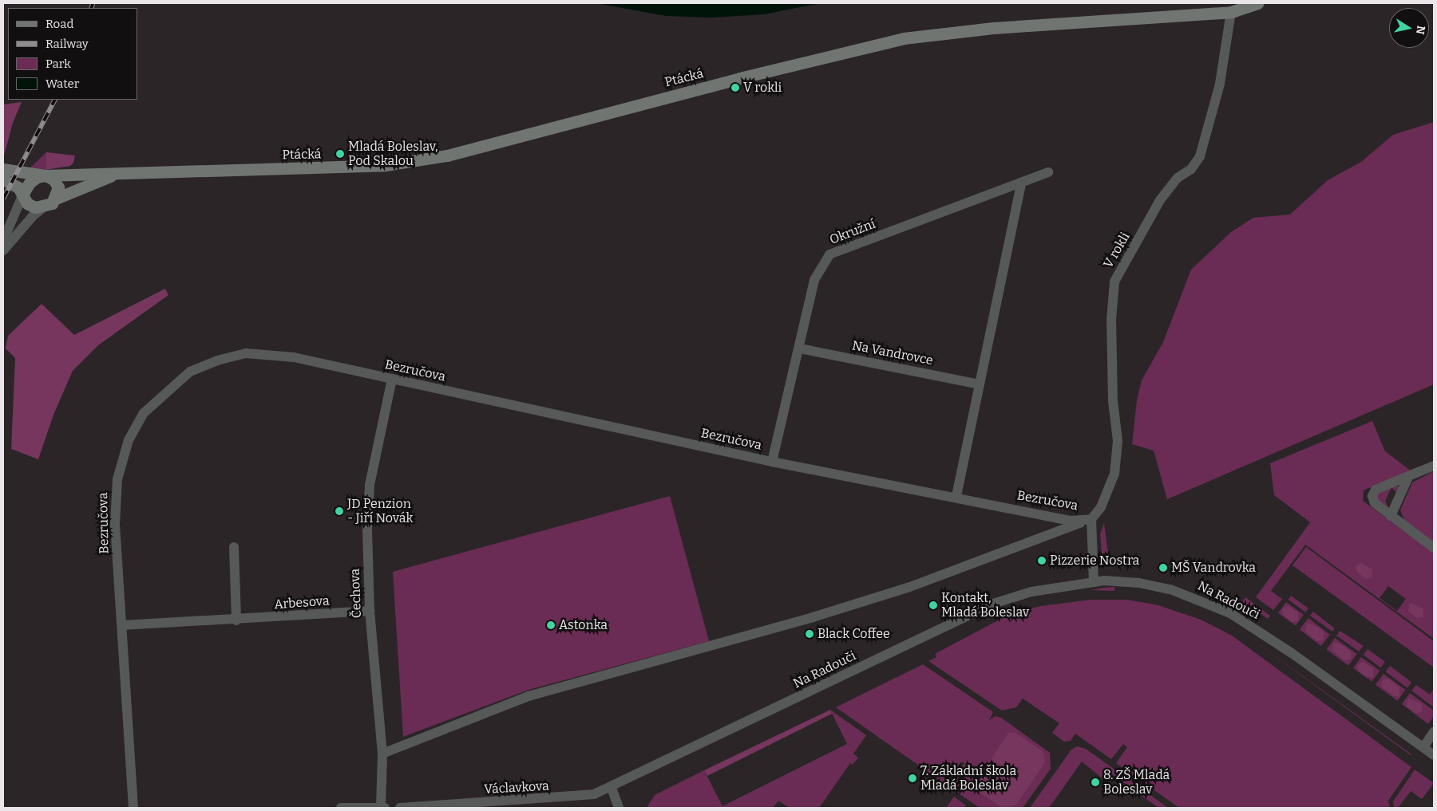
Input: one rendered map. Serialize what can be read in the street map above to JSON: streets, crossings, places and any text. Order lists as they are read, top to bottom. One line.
{"streets":{"street":["Ptácká","Okružní","V rokli","Na Vandrovce","Bezručova","Čechova","Na Radouči","Arbesova","Václavkova"]},"crossings":[["Ptácká","V rokli"],["Okružní","Na Vandrovce"],["Okružní","Bezručova"],["V rokli","Bezručova"],["Bezručova","Čechova"],["Bezručova","Arbesova"],["Čechova","Arbesova"],["Na Radouči","Václavkova"]],"places":["V rokli","Mladá Boleslav, Pod Skalou","JD Penzion - Jiří Novák","Pizzerie Nostra","MŠ Vandrovka","Kontakt, Mladá Boleslav","Astonka","Black Coffee","7. Základní škola Mladá Boleslav","8. ZŠ Mladá Boleslav"],"legend":["Road","Railway","Park","Water"],"north":"right"}
